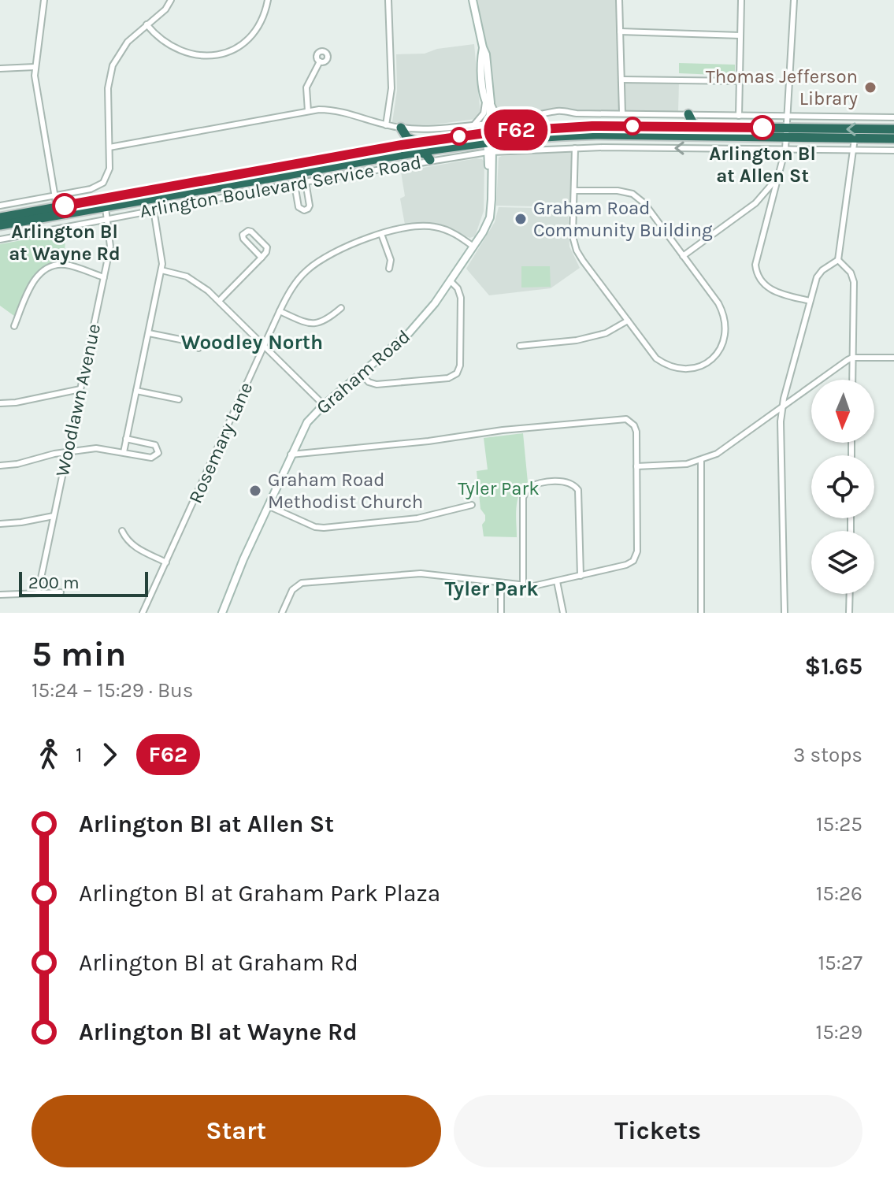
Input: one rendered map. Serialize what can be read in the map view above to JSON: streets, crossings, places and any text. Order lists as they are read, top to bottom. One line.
{"streets":{"street":["Arlington Boulevard Service Road","Graham Road","Woodlawn Avenue","Rosemary Lane"]},"crossings":[["Arlington Boulevard Service Road","Graham Road"],["Arlington Boulevard Service Road","Woodlawn Avenue"],["Graham Road","Rosemary Lane"]],"districts":["Woodley North","Tyler Park"],"parks":["Tyler Park"],"places":["Thomas Jefferson Library","Arlington Bl at Allen St","Arlington Bl at Wayne Rd","Graham Road Community Building","Graham Road Methodist Church"],"lines":["bus line F62"],"scale_bar":"200 m","north":"bottom","page":{"on_map":"F62","scale":"200 m","heading":["5 min","15:24 – 15:29 · Bus","$1.65"],"legs":["1","F62","3 stops"],"list":[{"name":"Arlington Bl at Allen St","value":"15:25"},{"name":"Arlington Bl at Graham Park Plaza","value":"15:26"},{"name":"Arlington Bl at Graham Rd","value":"15:27"},{"name":"Arlington Bl at Wayne Rd","value":"15:29"}],"buttons":["Start","Tickets"]}}
